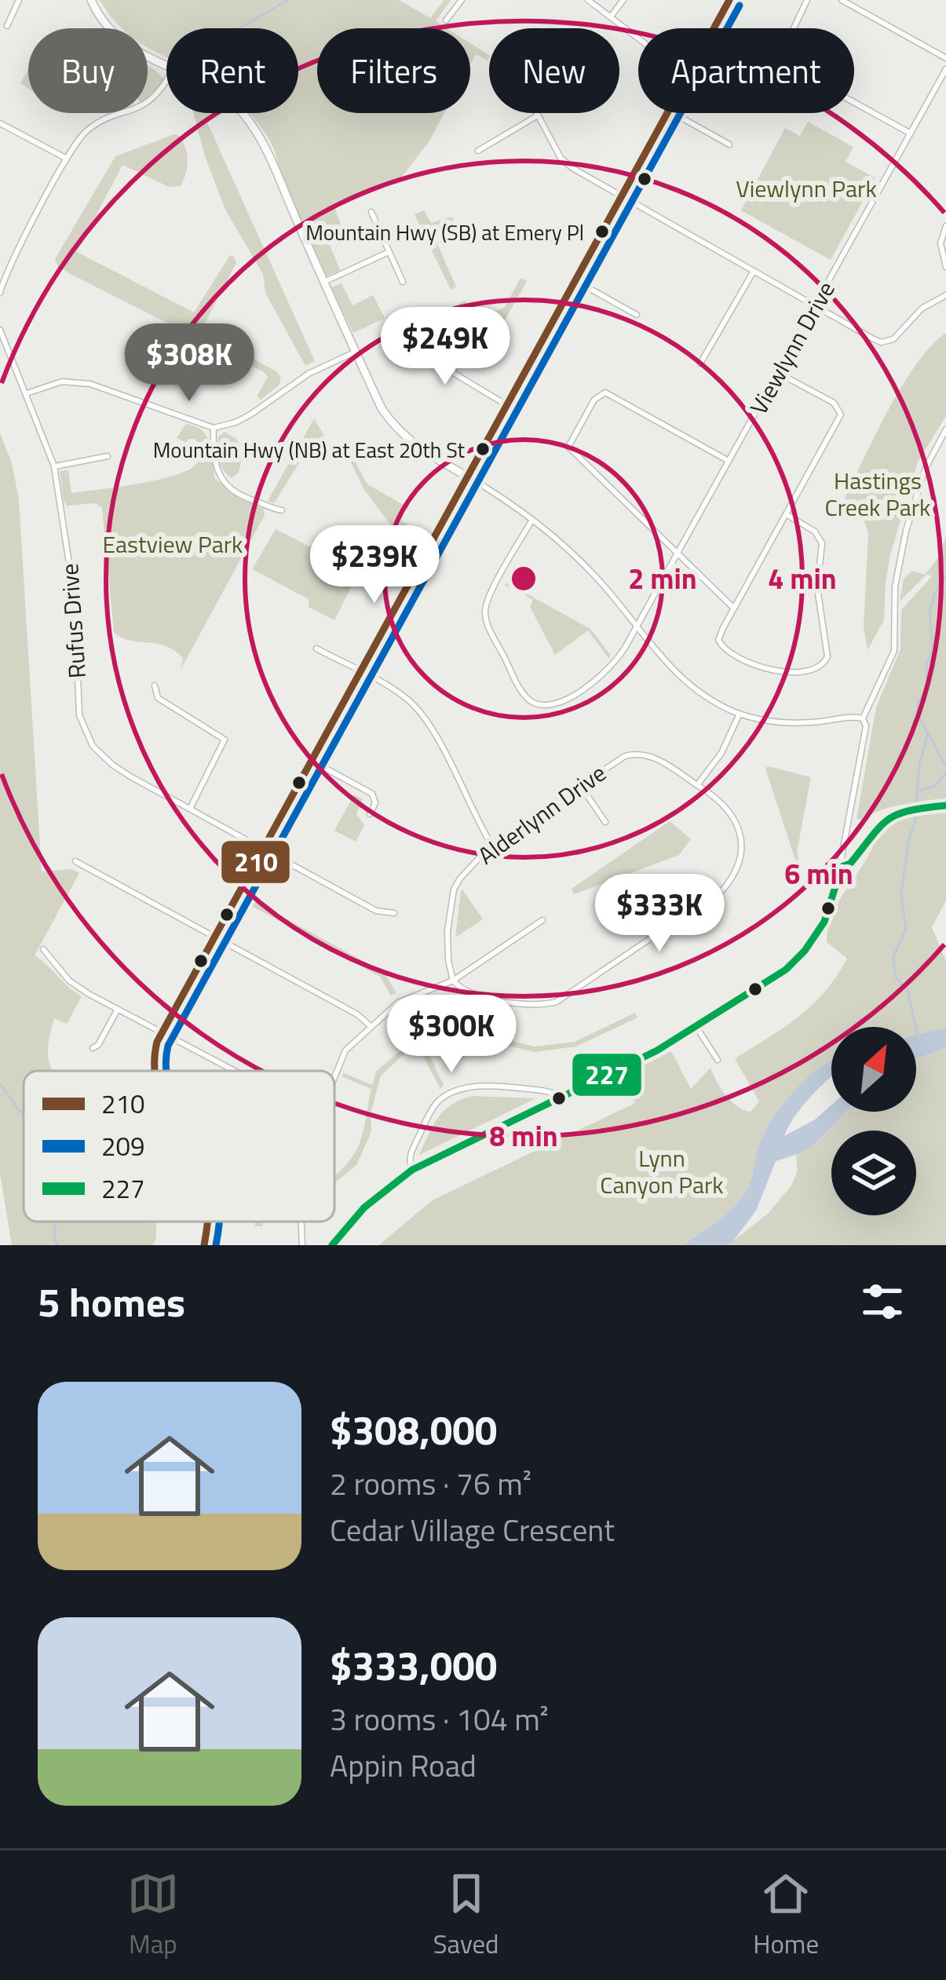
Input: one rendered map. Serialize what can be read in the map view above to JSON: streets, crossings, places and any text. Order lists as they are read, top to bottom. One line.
{"streets":{"street":["Viewlynn Drive","Rufus Drive","Alderlynn Drive"]},"parks":["Viewlynn Park","Hastings Creek Park","Eastview Park","Lynn Canyon Park"],"places":["Mountain Hwy (SB) at Emery Pl","Mountain Hwy (NB) at East 20th St"],"lines":["transit line 210","transit line 209","transit line 227"],"legend":["210","209","227"],"north":"top right","page":{"chip":["Buy","Rent","Filters","New","Apartment"],"price":["$249K","$308K","$239K","$333K","$300K"],"heading":"5 homes","list":[{"name":"$308,000","note":"2 rooms · 76 m² · Cedar Village Crescent"},{"name":"$333,000","note":"3 rooms · 104 m² · Appin Road"}],"tabs":["Map","Saved","Home"]},"rings":["2 min","4 min","6 min","8 min"]}
